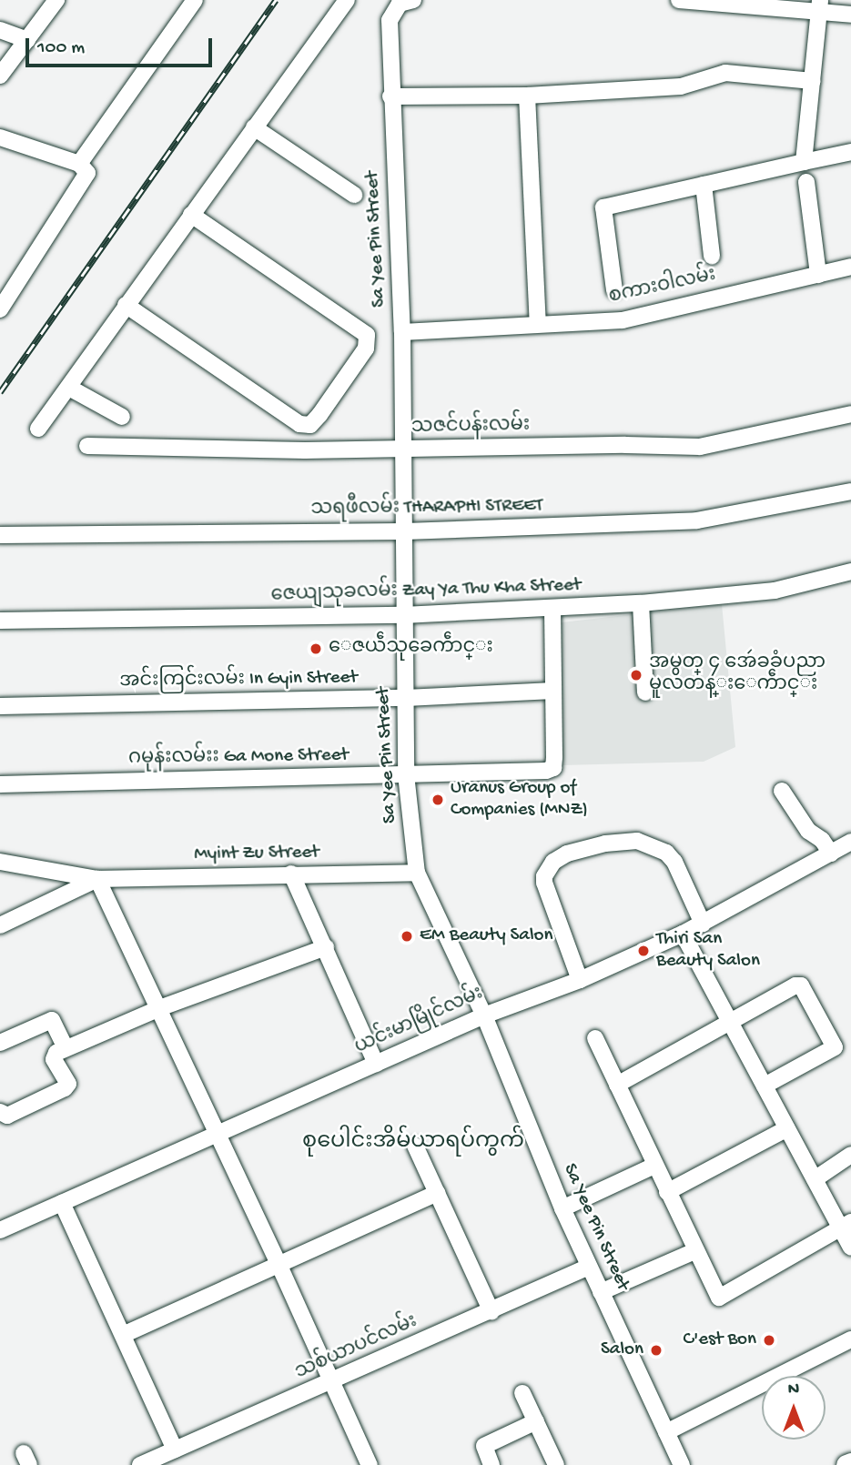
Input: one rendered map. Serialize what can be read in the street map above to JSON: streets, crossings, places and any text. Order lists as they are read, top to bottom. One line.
{"streets":{"street":["Sa Yee Pin Street","စကားဝါလမ်း","သဇင်ပန်းလမ်း","သရဖီလမ်း THARAPHI STREET","ဇေယျသုခလမ်း Zay Ya Thu Kha Street","အင်းကြင်းလမ်း In Gyin Street","ဂမုန်းလမ်းး Ga Mone Street","Myint Zu Street","ယင်းမာမြိုင်လမ်း","သစ်ယာပင်လမ်း"]},"crossings":[["Sa Yee Pin Street","စကားဝါလမ်း"],["Sa Yee Pin Street","သဇင်ပန်းလမ်း"],["Sa Yee Pin Street","သရဖီလမ်း THARAPHI STREET"],["Sa Yee Pin Street","ဇေယျသုခလမ်း Zay Ya Thu Kha Street"],["Sa Yee Pin Street","အင်းကြင်းလမ်း In Gyin Street"],["Sa Yee Pin Street","ဂမုန်းလမ်းး Ga Mone Street"],["Sa Yee Pin Street","Myint Zu Street"],["Sa Yee Pin Street","ယင်းမာမြိုင်လမ်း"],["Sa Yee Pin Street","သစ်ယာပင်လမ်း"],["အင်းကြင်းလမ်း In Gyin Street","ဂမုန်းလမ်းး Ga Mone Street"]],"districts":["စုပေါင်းအိမ်ယာရပ်ကွက်"],"places":["ေဇယဵသုခေကဵာင္း","အမွတ္ ၄ အေဴခခံပညာ မူလတန္းေကဵာင္း","Uranus Group of Companies (MNZ)","EM Beauty Salon","Thiri San Beauty Salon","C'est Bon","Salon"],"scale_bar":"100 m","north":"top"}
